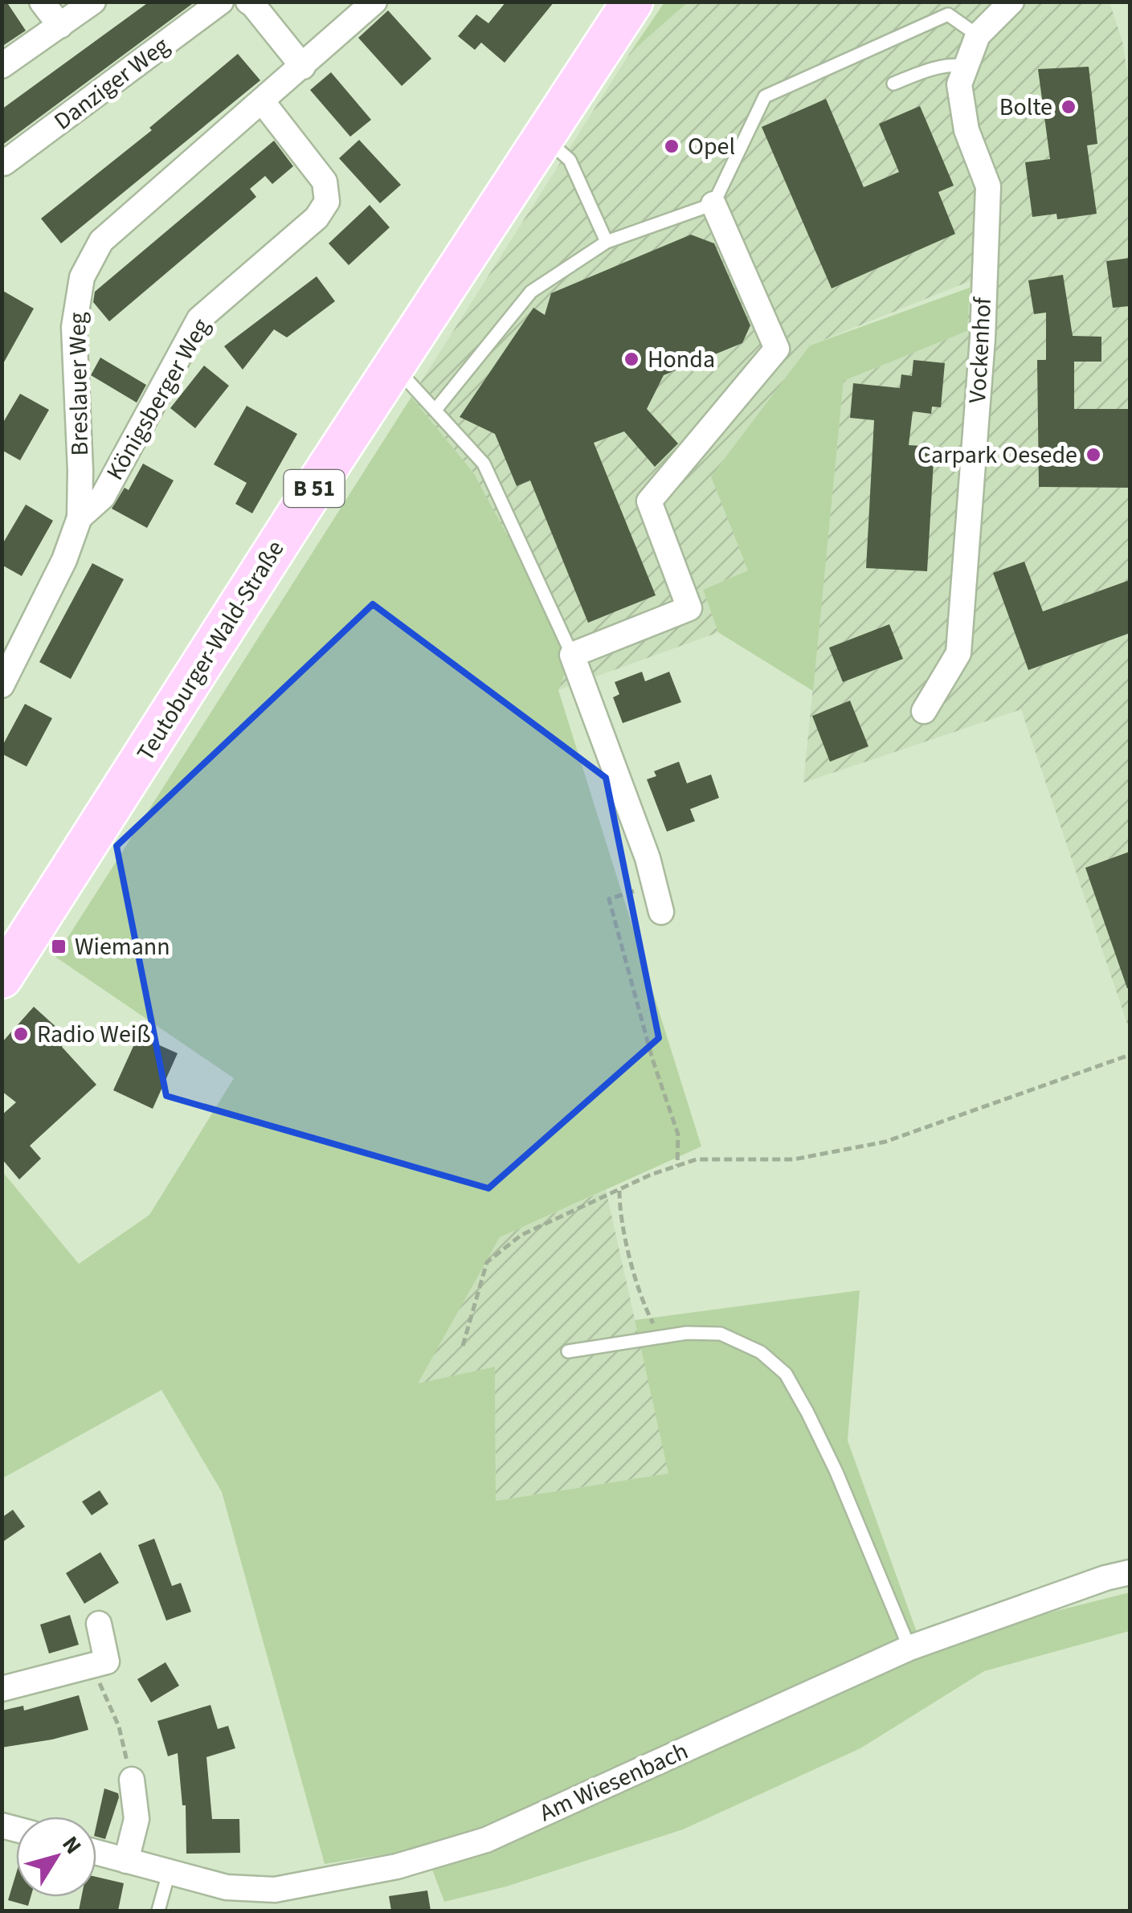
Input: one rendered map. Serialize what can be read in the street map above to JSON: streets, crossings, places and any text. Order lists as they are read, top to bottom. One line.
{"streets":{"main road":["B 51","Teutoburger-Wald-Straße"],"street":["Danziger Weg","Vockenhof","Breslauer Weg","Königsberger Weg","Am Wiesenbach"]},"crossings":[["Breslauer Weg","Königsberger Weg"]],"places":{"other":["Bolte","Opel","Honda","Carpark Oesede","Radio Weiß"],"transit":["Wiemann"]},"north":"top right"}
